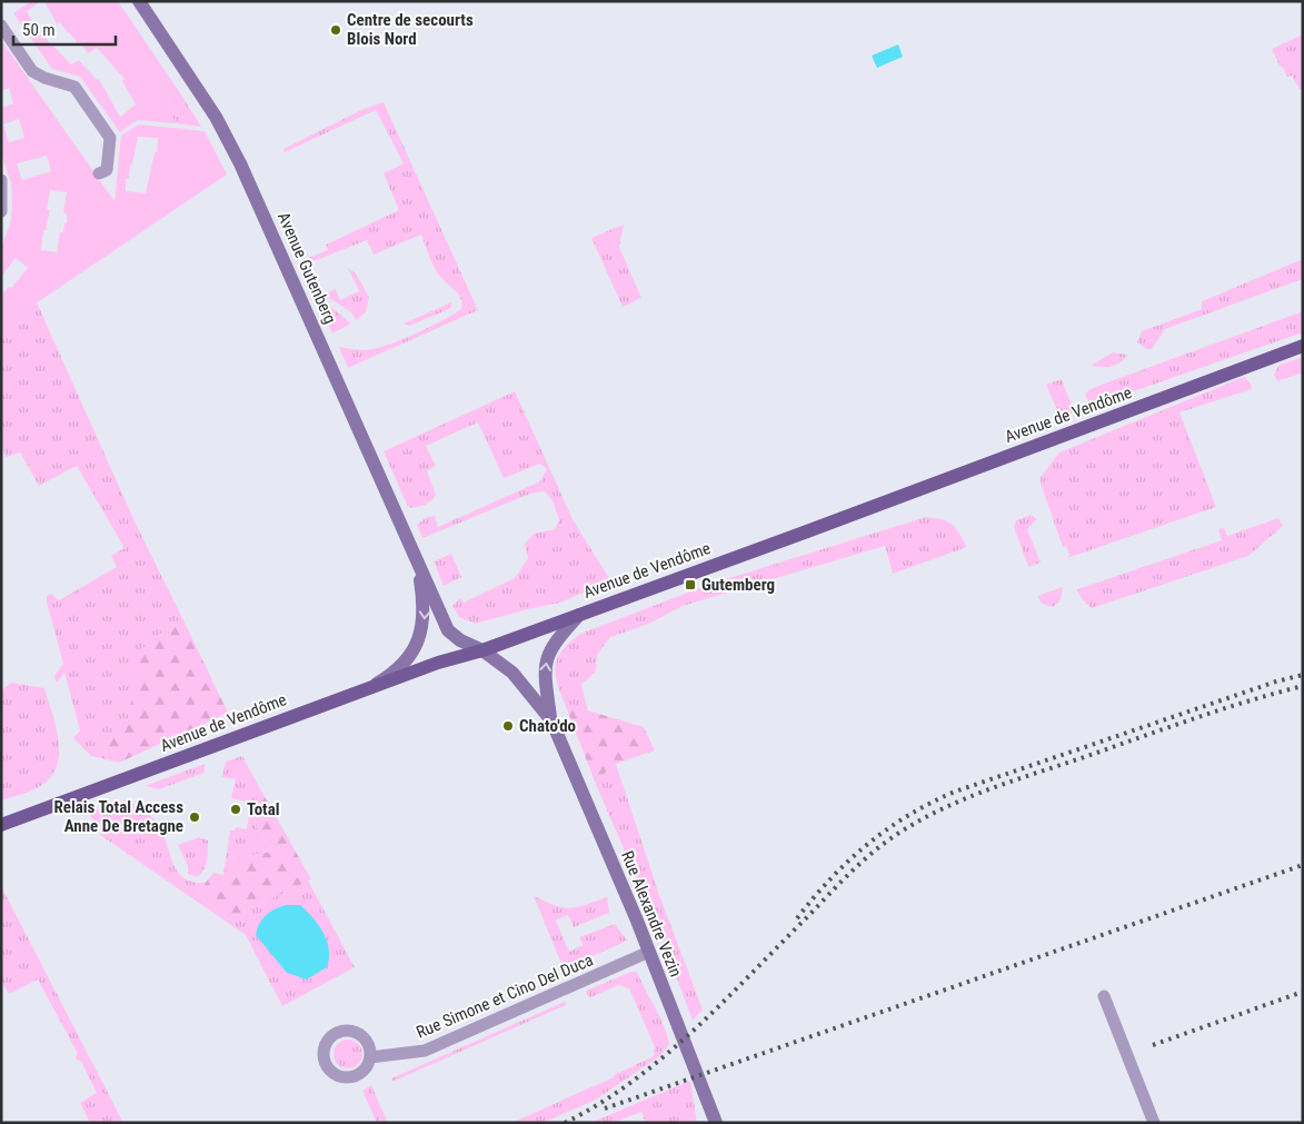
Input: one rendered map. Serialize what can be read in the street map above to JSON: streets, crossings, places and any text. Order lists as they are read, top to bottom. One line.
{"streets":{"main road":["Avenue Gutenberg","Avenue de Vendôme","Rue Alexandre Vezin"],"street":["Rue Simone et Cino Del Duca"]},"crossings":[["Avenue Gutenberg","Avenue de Vendôme"],["Avenue Gutenberg","Rue Alexandre Vezin"],["Avenue de Vendôme","Rue Alexandre Vezin"],["Rue Alexandre Vezin","Rue Simone et Cino Del Duca"]],"places":{"other":["Centre de secourts Blois Nord","Chato'do","Total","Relais Total Access Anne De Bretagne"],"transit":["Gutemberg"]},"scale_bar":"50 m"}
